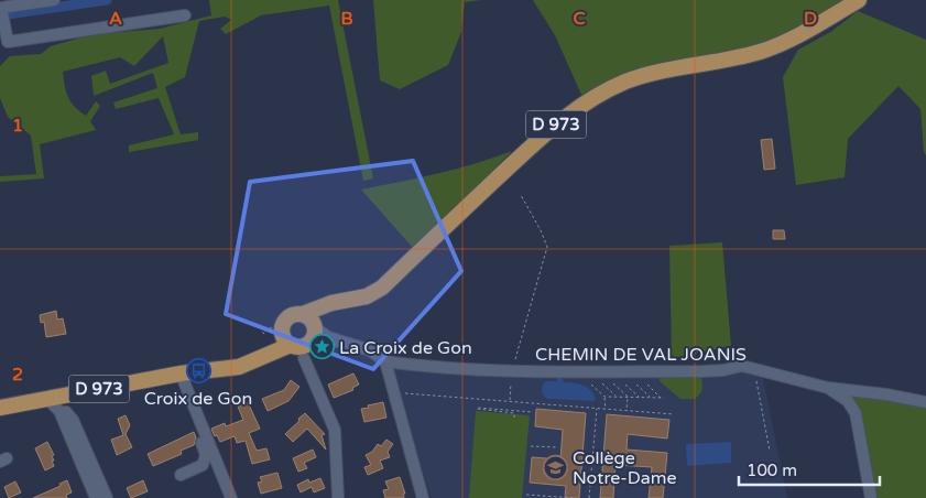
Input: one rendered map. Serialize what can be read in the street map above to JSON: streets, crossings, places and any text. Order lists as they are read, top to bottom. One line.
{"streets":{"main road":["D 973"],"street":["CHEMIN DE VAL JOANIS"]},"places":{"place":["La Croix de Gon"],"bus stop":["Croix de Gon"],"school or university":["Collège Notre-Dame"]},"scale_bar":"100 m","grid":{"columns":["A","B","C","D"],"rows":["1","2"]}}
